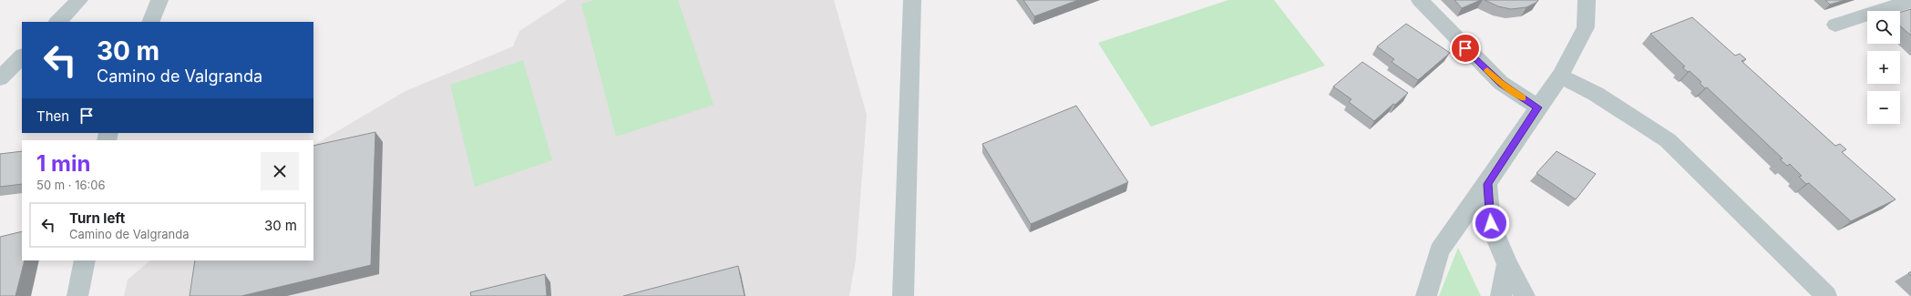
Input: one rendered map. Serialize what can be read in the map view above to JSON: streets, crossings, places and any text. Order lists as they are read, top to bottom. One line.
{"page":{"map_buttons":["+","−"],"turn":["30 m","Camino de Valgranda"],"then":"Then","heading":["1 min","50 m · 16:06"],"list":[{"name":"Turn left","note":"Camino de Valgranda","value":"30 m"}]}}
